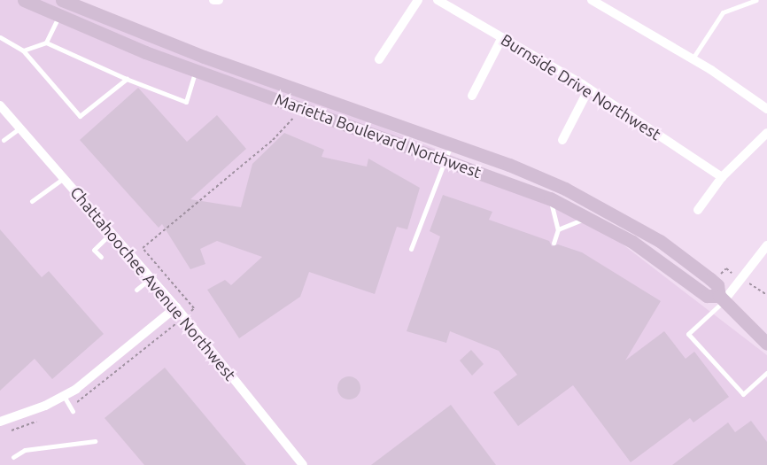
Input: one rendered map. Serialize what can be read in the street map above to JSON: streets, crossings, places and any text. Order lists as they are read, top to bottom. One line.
{"streets":{"main road":["Marietta Boulevard Northwest"],"street":["Burnside Drive Northwest","Chattahoochee Avenue Northwest"]}}
